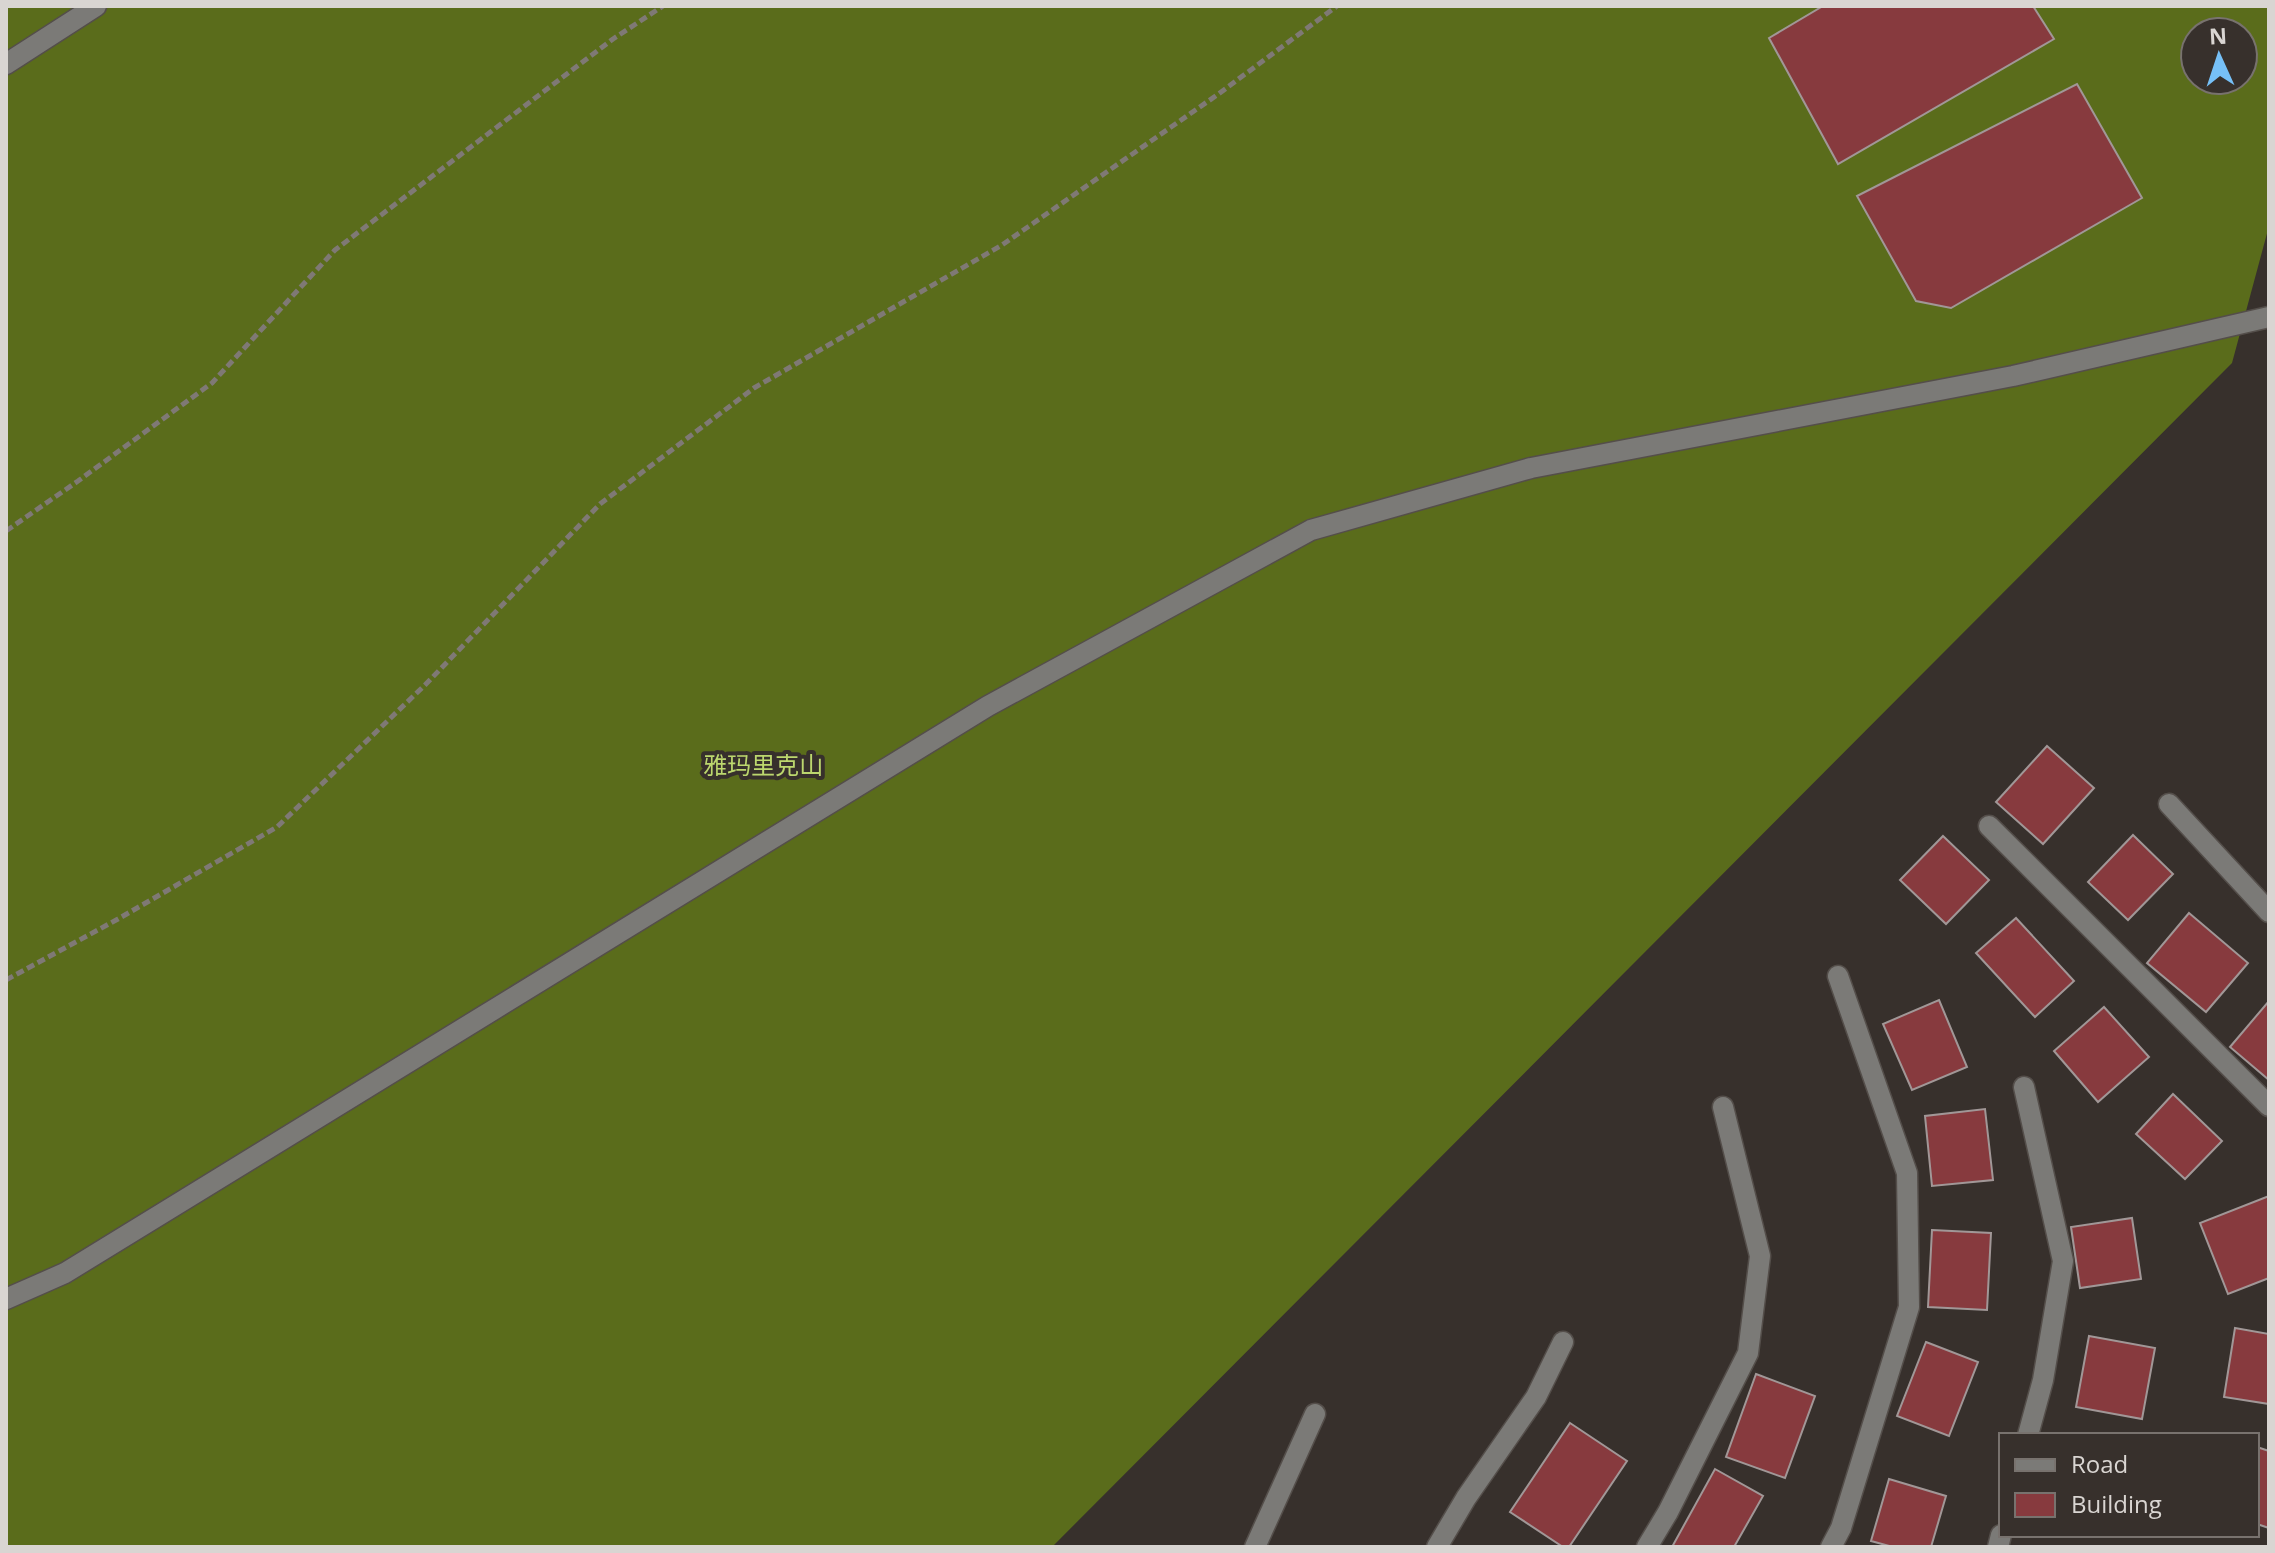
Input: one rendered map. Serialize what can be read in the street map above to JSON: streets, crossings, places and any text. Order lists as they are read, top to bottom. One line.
{"parks":["雅玛里克山"],"legend":["Road","Building"],"north":"top"}
